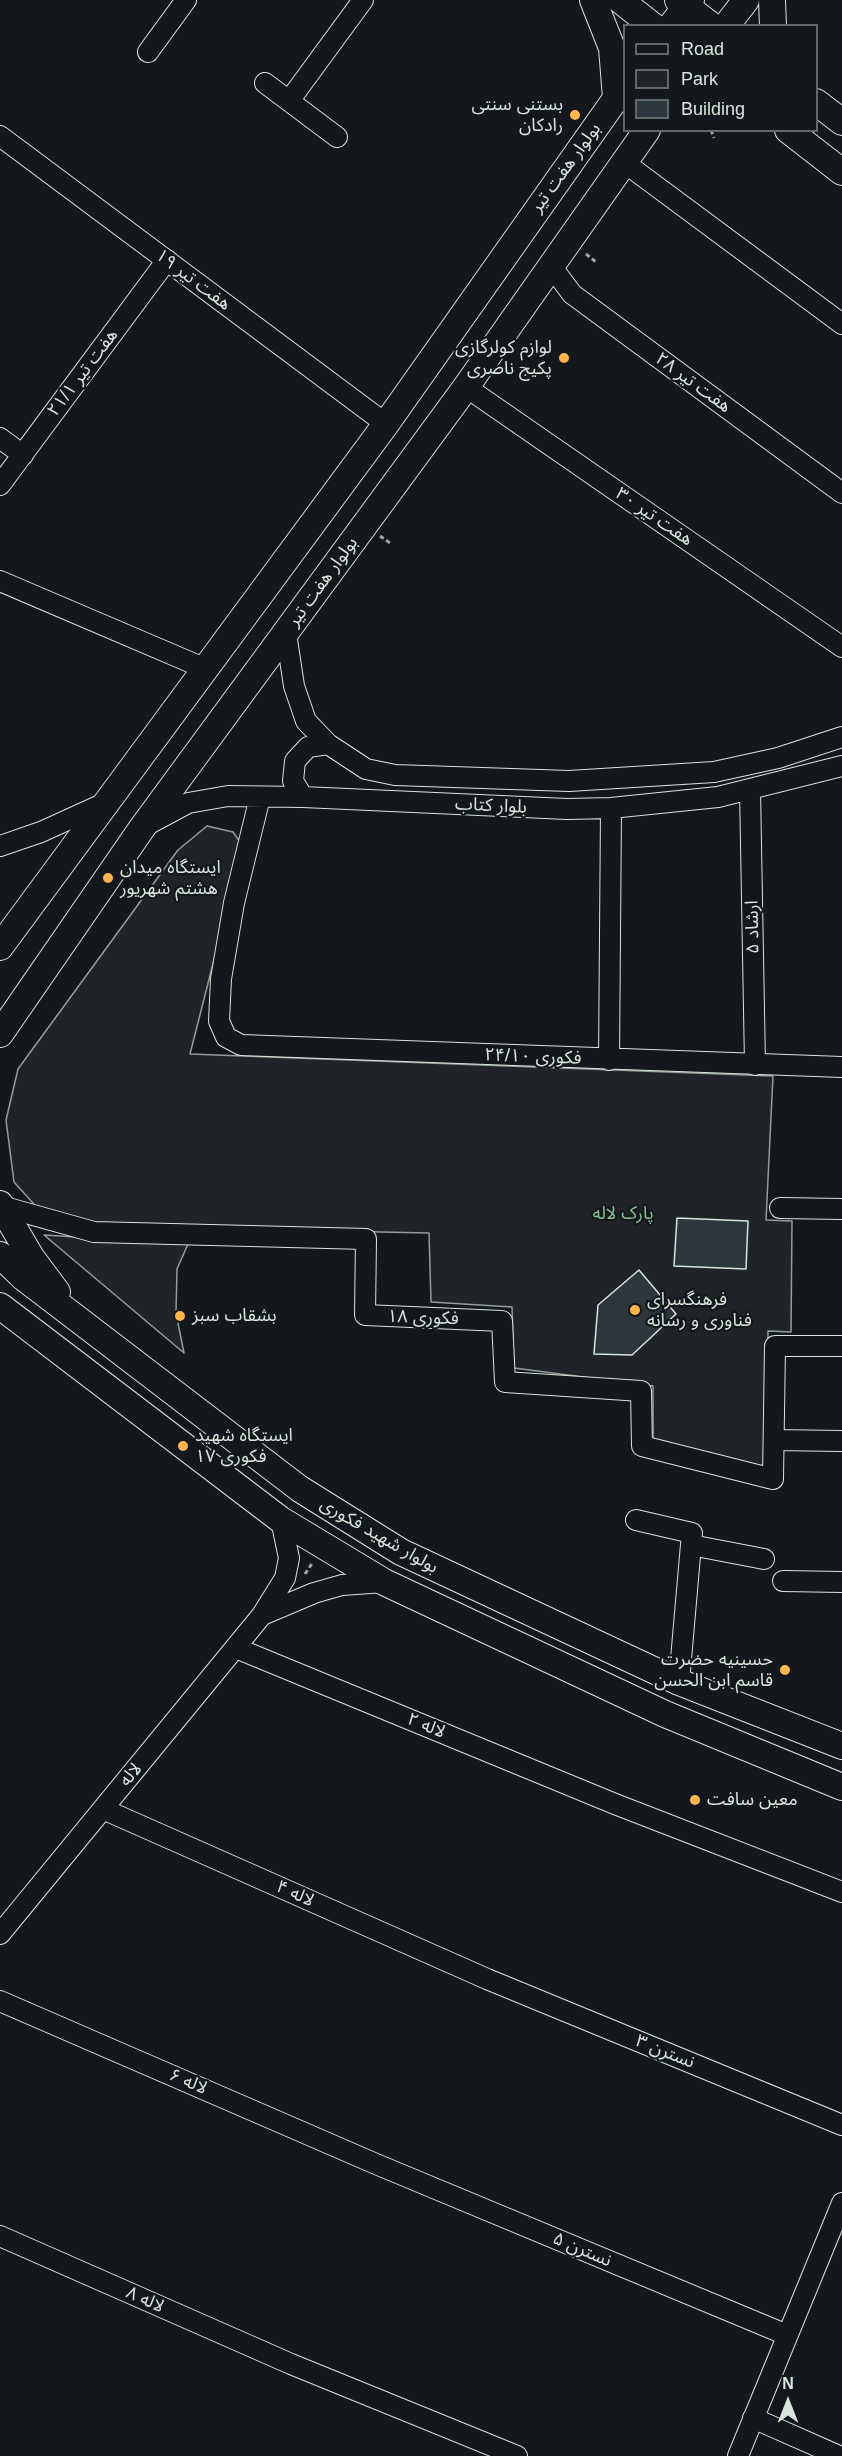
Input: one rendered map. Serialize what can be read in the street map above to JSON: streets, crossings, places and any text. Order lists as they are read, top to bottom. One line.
{"streets":{"main road":["بولوار هفت تیر","بولوار شهید فکوری"],"street":["هفت تیر ۱۹","هفت تیر ۲۱/۱","هفت تیر ۲۸","هفت تیر ۳۰","بلوار کتاب","ارشاد ۵","فکوری ۲۴/۱۰","فکوری ١٨","لاله ۲","لاله","لاله ۴","نسترن ۳","لاله ۶","نسترن ۵","لاله ۸"]},"crossings":[["بولوار هفت تیر","هفت تیر ۱۹"],["بولوار هفت تیر","هفت تیر ۲۸"],["بولوار هفت تیر","هفت تیر ۳۰"],["بولوار هفت تیر","بلوار کتاب"],["هفت تیر ۱۹","هفت تیر ۲۱/۱"],["بلوار کتاب","ارشاد ۵"],["بلوار کتاب","فکوری ۲۴/۱۰"],["ارشاد ۵","فکوری ۲۴/۱۰"],["بولوار شهید فکوری","لاله"],["لاله ۲","لاله"],["لاله","لاله ۴"],["لاله ۴","نسترن ۳"],["لاله ۶","نسترن ۵"]],"parks":["پارک لاله"],"places":["بستنی سنتی رادکان","لوازم کولرگازی پکیج ناصری","ایستگاه میدان هشتم شهریور","فرهنگسرای فناوری و رسانه","بشقاب سبز","ایستگاه شهید فکوری ۱۷","حسینیه حضرت قاسم ابن الحسن","معین سافت"],"legend":["Road","Park","Building"],"north":"top"}
